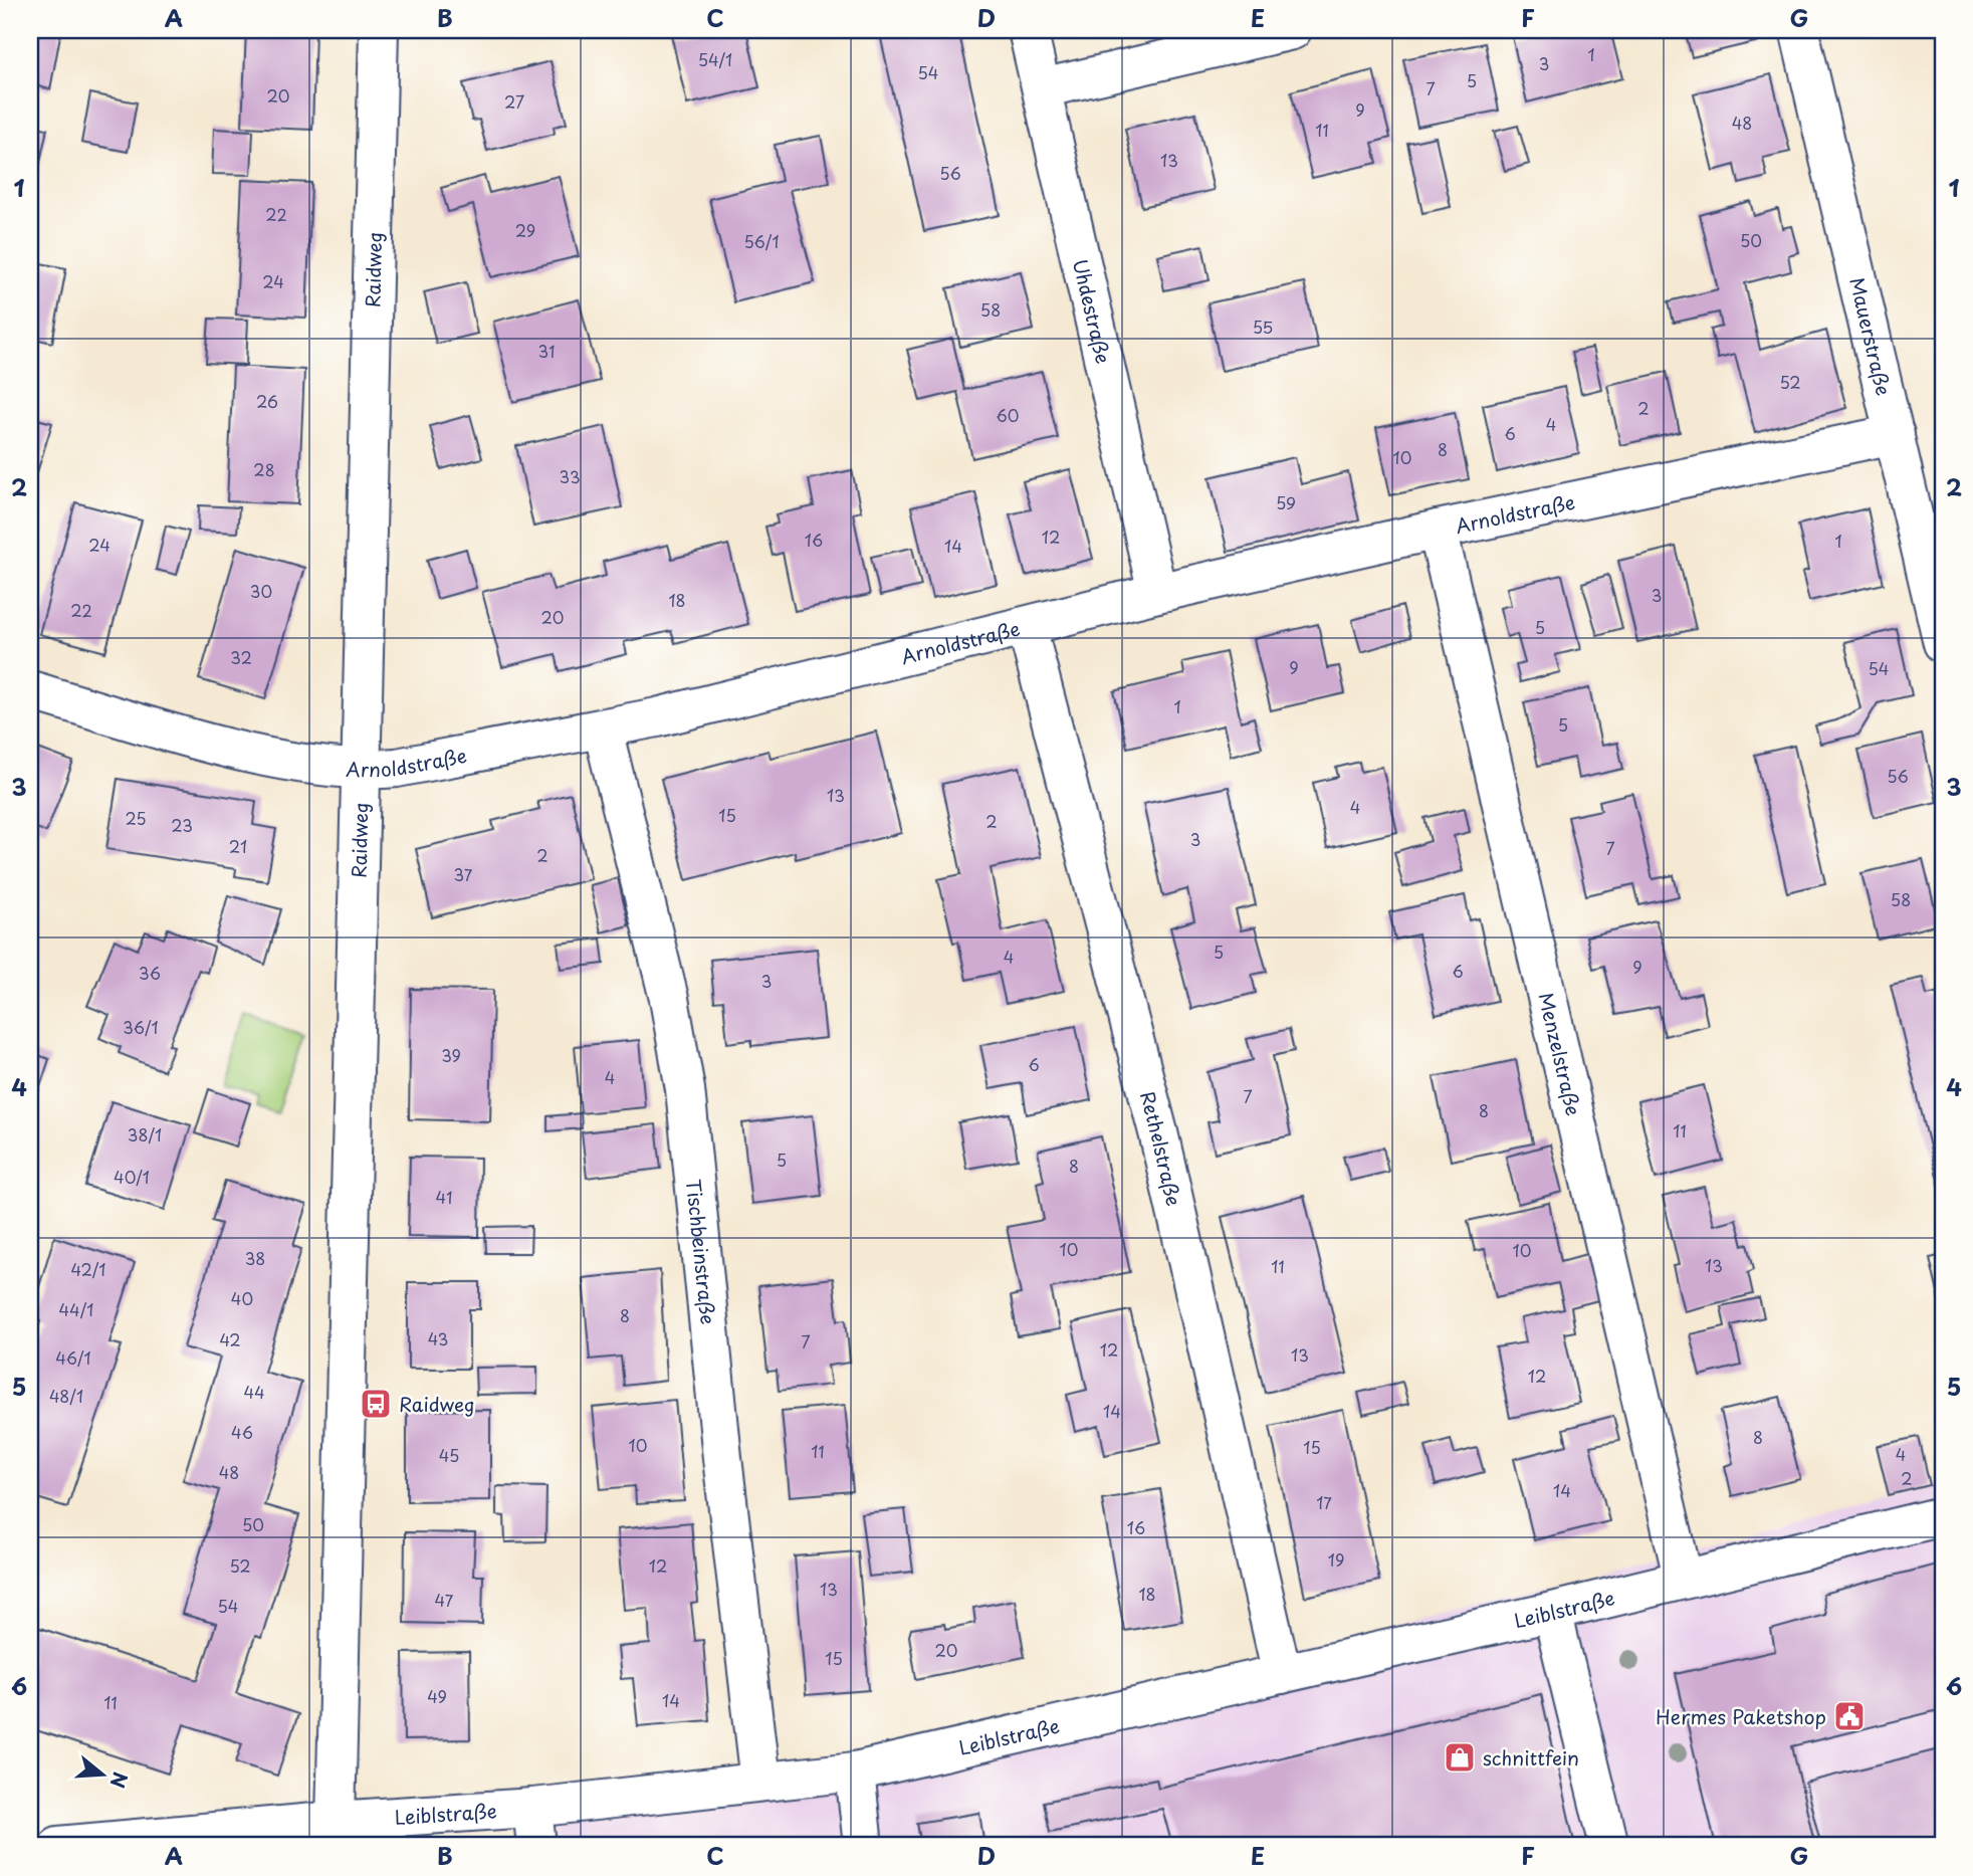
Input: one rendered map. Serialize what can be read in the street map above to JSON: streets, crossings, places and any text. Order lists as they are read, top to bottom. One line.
{"streets":{"street":["Raidweg","Uhdestraße","Mauerstraße","Arnoldstraße","Menzelstraße","Rethelstraße","Tischbeinstraße","Leiblstraße"]},"crossings":[["Raidweg","Arnoldstraße"],["Raidweg","Leiblstraße"],["Uhdestraße","Arnoldstraße"],["Mauerstraße","Arnoldstraße"],["Arnoldstraße","Menzelstraße"],["Arnoldstraße","Rethelstraße"],["Arnoldstraße","Tischbeinstraße"],["Menzelstraße","Leiblstraße"],["Rethelstraße","Leiblstraße"],["Tischbeinstraße","Leiblstraße"]],"places":{"bus stop":["Raidweg"],"public building":["Hermes Paketshop"],"shop":["schnittfein"]},"house_numbers":["1","54/1","3","54","5","7","20","27","9","48","11","13","56","22","29","50","56/1","24","58","55","31","52","26","2","60","4","6","8","10","28","33","59","12","16","1","24","14","30","3","18","22","20","5","32","9","54","1","5","56","13","4","15","25","2","23","3","21","7","2","37","58","5","4","9","6","36","3","36/1","39","6","4","7","8","11","38/1","5","8","40/1","41","10","10","38","13","11","42/1","40","44/1","8","43","42","7","12","13","46/1","12","44","48/1","14","46","8","10","15","11","4","45","48","2","14","17","50","16","19","52","12","13","18","47","54","20","15","49","14","11"],"north":"right","grid":{"columns":["A","B","C","D","E","F","G"],"rows":["1","2","3","4","5","6"]}}
